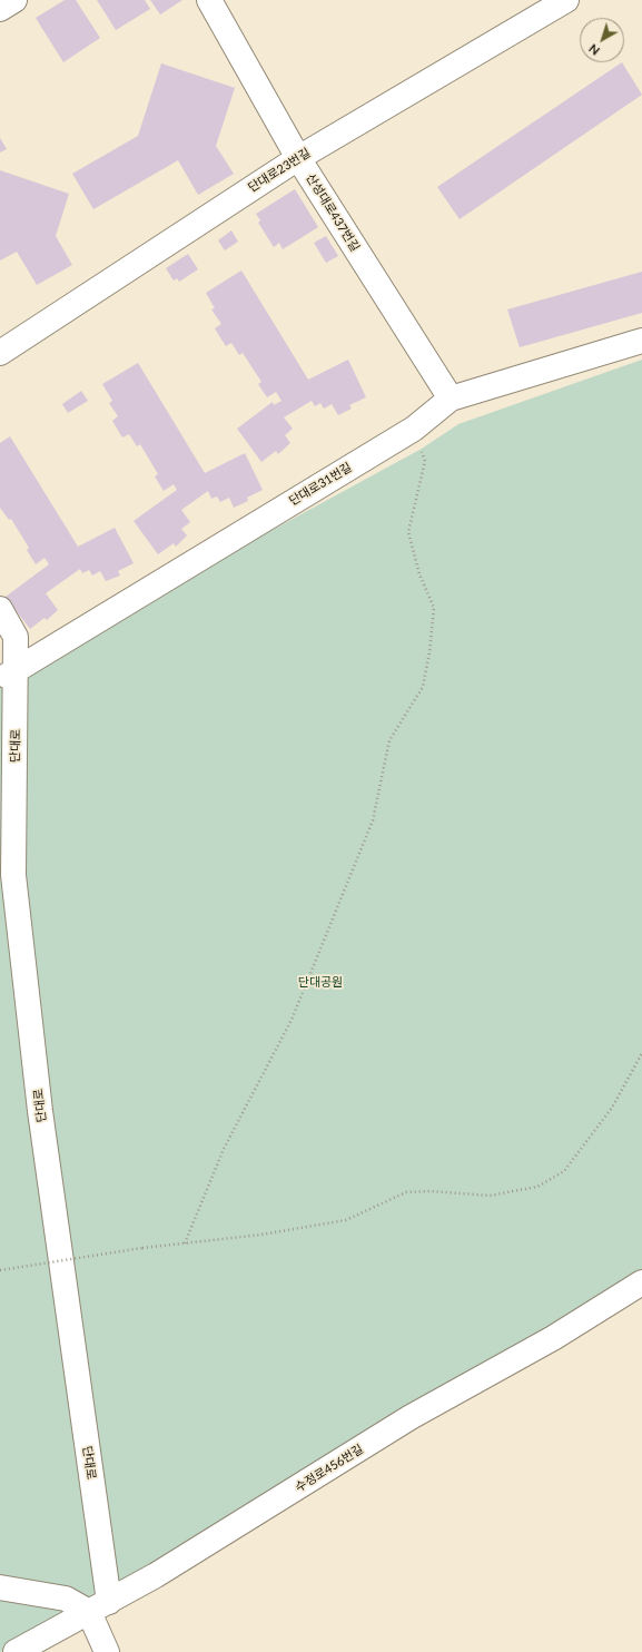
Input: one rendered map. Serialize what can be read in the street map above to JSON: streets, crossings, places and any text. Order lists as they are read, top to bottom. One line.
{"streets":{"street":["단대로23번길","산성대로437번길","단대로31번길","단대로","수정로456번길"]},"crossings":[["단대로23번길","산성대로437번길"],["산성대로437번길","단대로31번길"],["단대로31번길","단대로"],["단대로","수정로456번길"]],"parks":["단대공원"],"north":"bottom left"}
